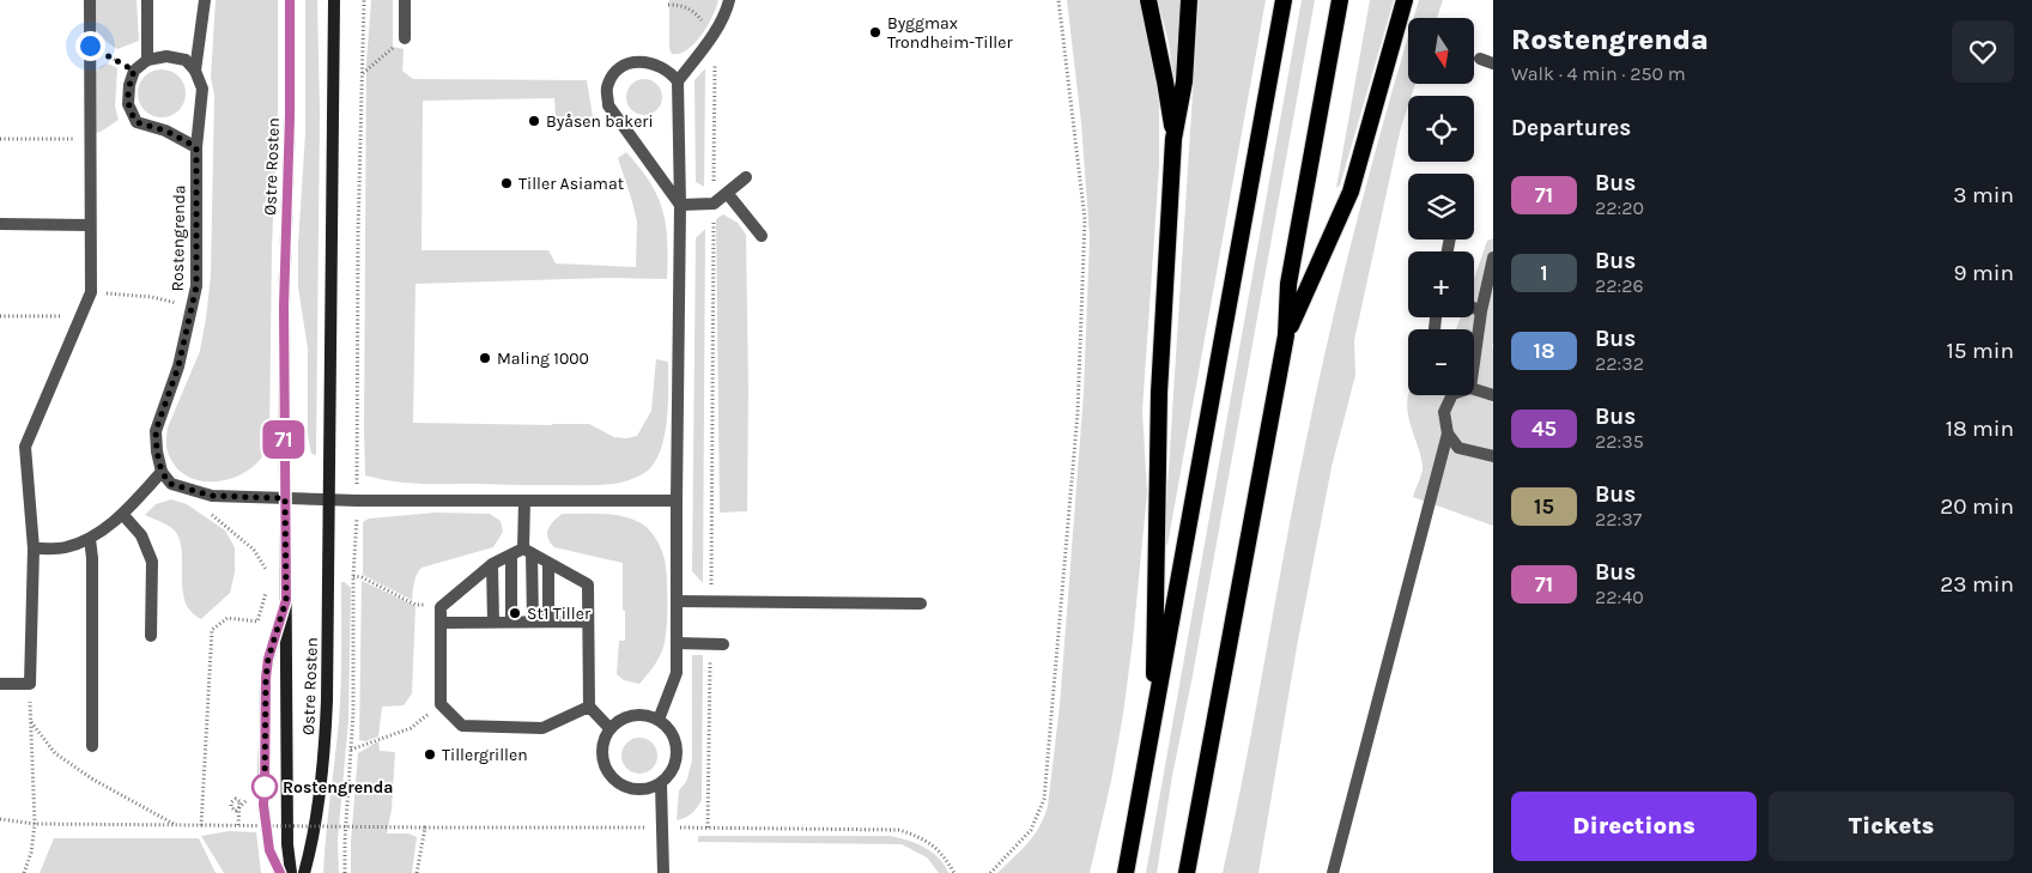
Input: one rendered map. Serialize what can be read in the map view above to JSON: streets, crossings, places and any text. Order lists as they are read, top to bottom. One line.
{"streets":{"main road":["Østre Rosten"],"street":["Rostengrenda"]},"places":["Byggmax Trondheim-Tiller","Byåsen bakeri","Tiller Asiamat","Maling 1000","St1 Tiller","Tillergrillen","Rostengrenda"],"lines":["bus line 71"],"north":"bottom","page":{"on_map":"71","heading":[["Rostengrenda","Walk · 4 min · 250 m"],"Departures"],"map_buttons":["+","−"],"list":[{"mark":"71","name":"Bus","note":"22:20","value":"3 min"},{"mark":"1","name":"Bus","note":"22:26","value":"9 min"},{"mark":"18","name":"Bus","note":"22:32","value":"15 min"},{"mark":"45","name":"Bus","note":"22:35","value":"18 min"},{"mark":"15","name":"Bus","note":"22:37","value":"20 min"},{"mark":"71","name":"Bus","note":"22:40","value":"23 min"}],"buttons":["Directions","Tickets"]}}
